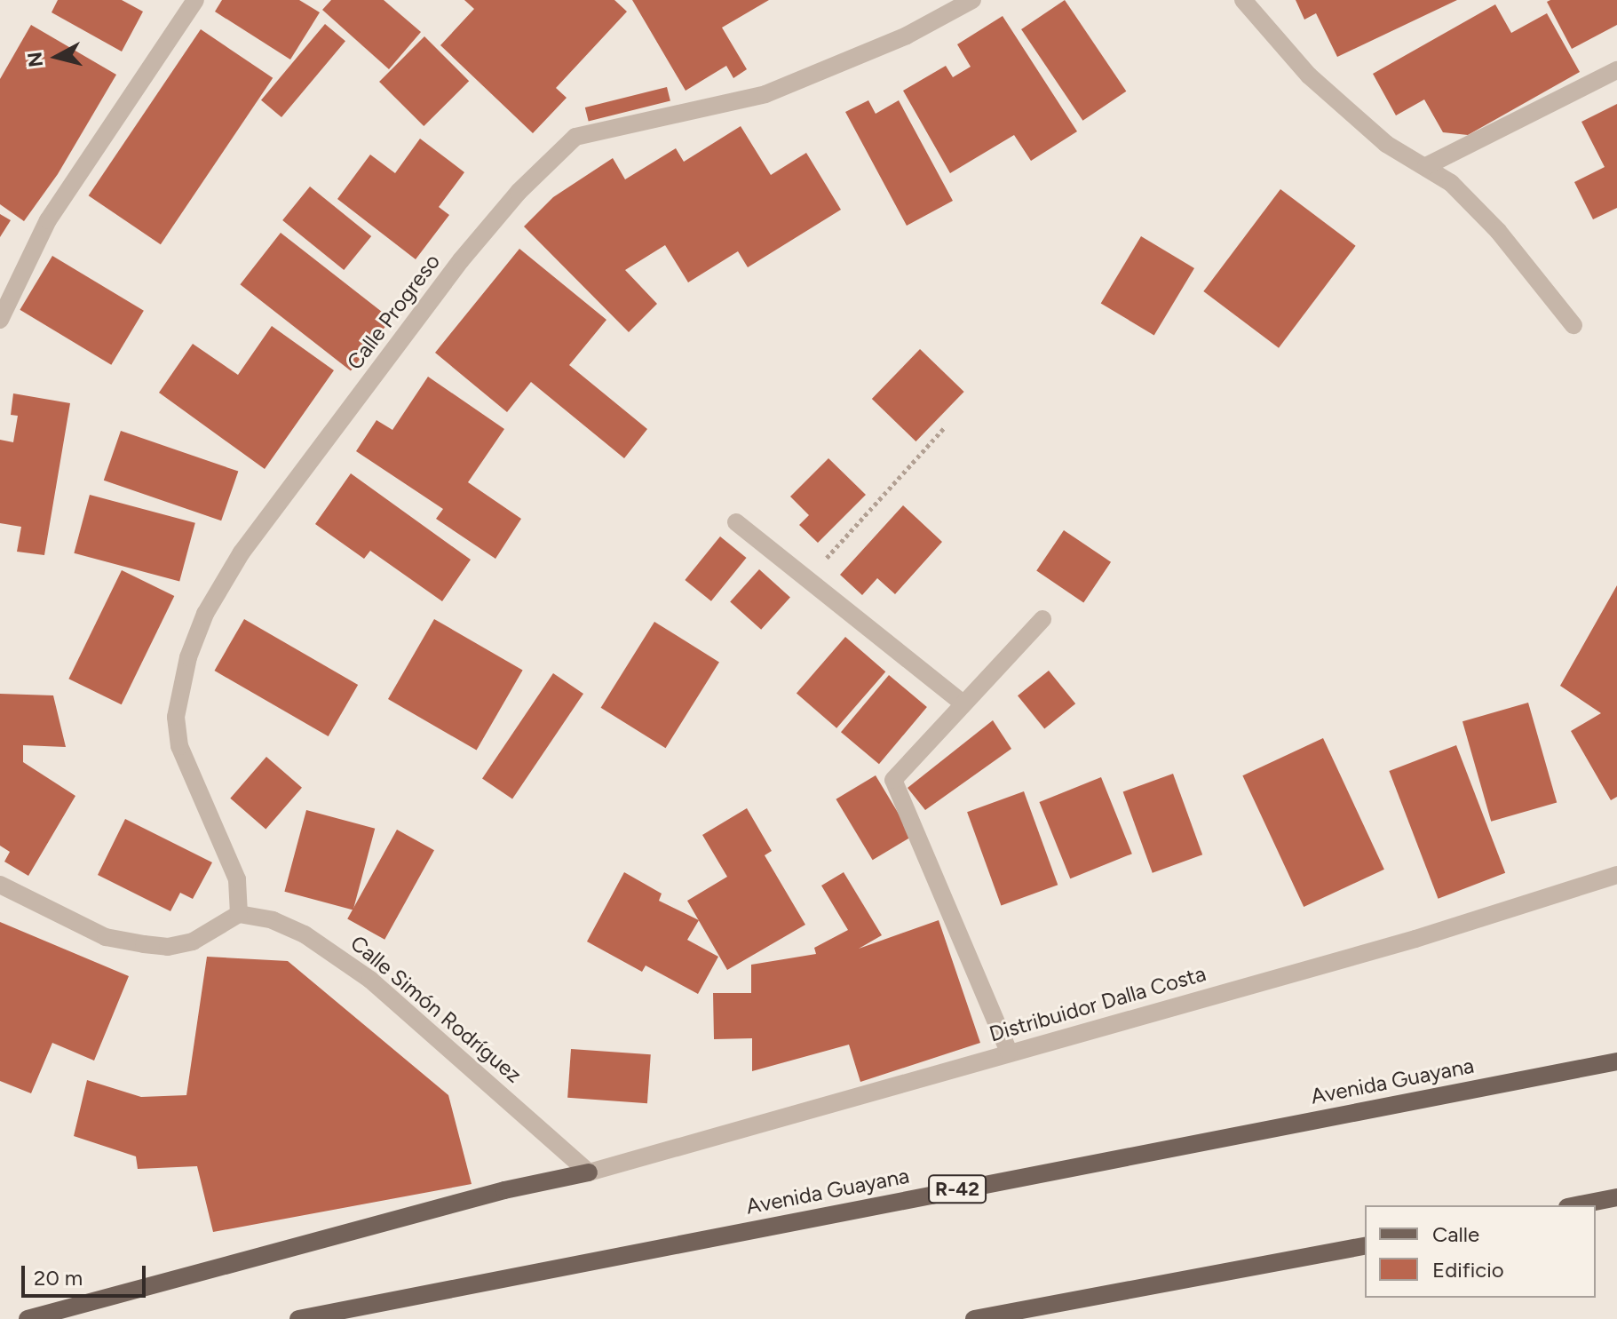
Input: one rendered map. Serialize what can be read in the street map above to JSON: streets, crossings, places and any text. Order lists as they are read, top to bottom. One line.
{"streets":{"main road":["Avenida Guayana","R-42"],"street":["Calle Progreso","Distribuidor Dalla Costa","Calle Simón Rodríguez"]},"crossings":[["Calle Progreso","Calle Simón Rodríguez"],["Distribuidor Dalla Costa","Calle Simón Rodríguez"]],"legend":["Calle","Edificio"],"scale_bar":"20 m","north":"left"}
